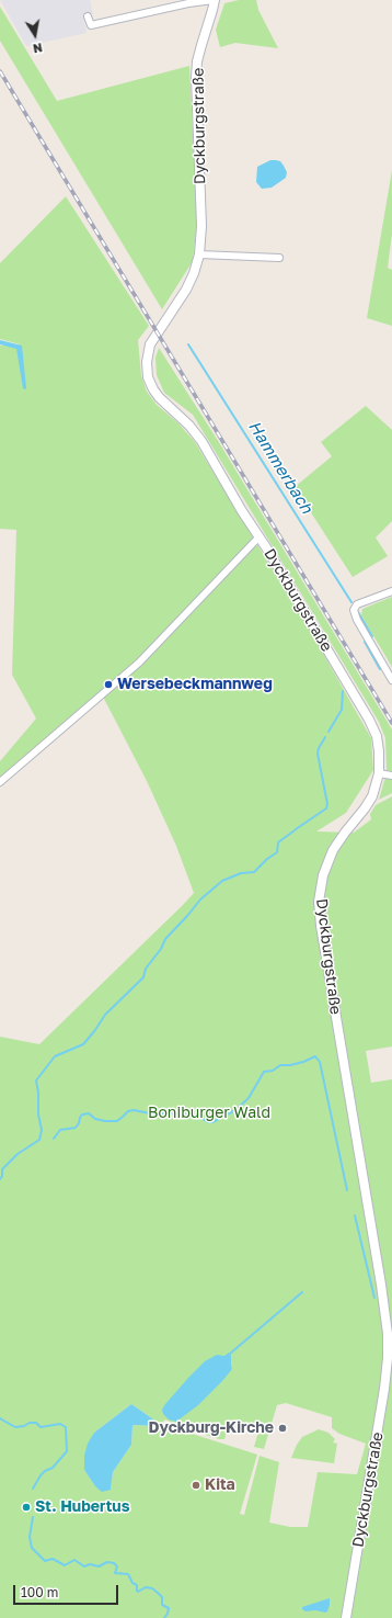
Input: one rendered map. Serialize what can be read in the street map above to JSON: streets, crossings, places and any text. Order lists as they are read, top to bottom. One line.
{"streets":{"street":["Dyckburgstraße"]},"water":["Hammerbach"],"parks":["Boniburger Wald"],"places":["Wersebeckmannweg","Dyckburg-Kirche","Kita","St. Hubertus"],"scale_bar":"100 m","north":"bottom"}
